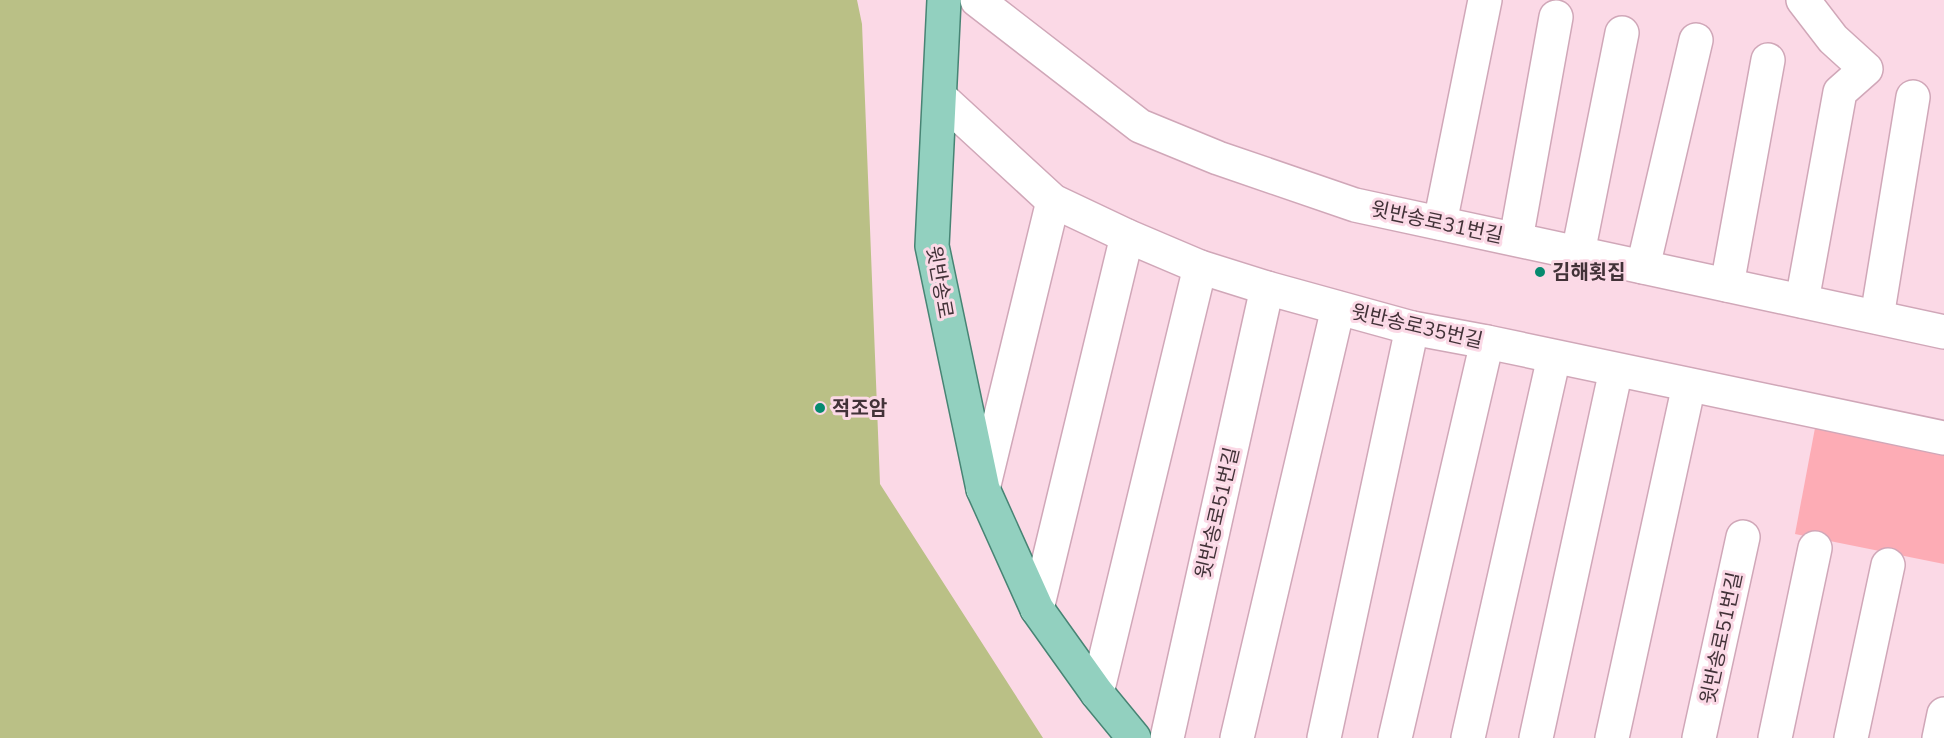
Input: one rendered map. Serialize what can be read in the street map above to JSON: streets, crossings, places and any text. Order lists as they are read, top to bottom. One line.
{"streets":{"main road":["윗반송로"],"street":["윗반송로31번길","윗반송로35번길","윗반송로51번길"]},"crossings":[["윗반송로","윗반송로35번길"],["윗반송로35번길","윗반송로51번길"]],"places":["김해횟집","적조암"]}
